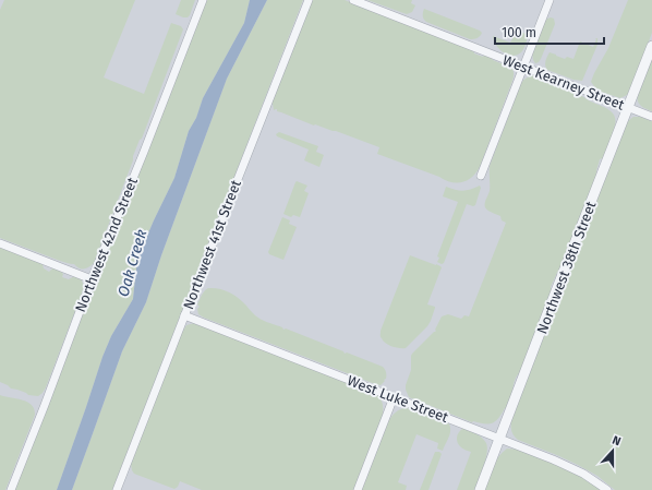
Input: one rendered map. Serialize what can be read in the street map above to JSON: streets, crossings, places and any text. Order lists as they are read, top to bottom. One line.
{"streets":{"street":["West Kearney Street","Northwest 42nd Street","Northwest 41st Street","Northwest 38th Street","West Luke Street"]},"crossings":[["West Kearney Street","Northwest 38th Street"],["Northwest 41st Street","West Luke Street"],["Northwest 38th Street","West Luke Street"]],"water":["Oak Creek"],"scale_bar":"100 m","north":"top"}
